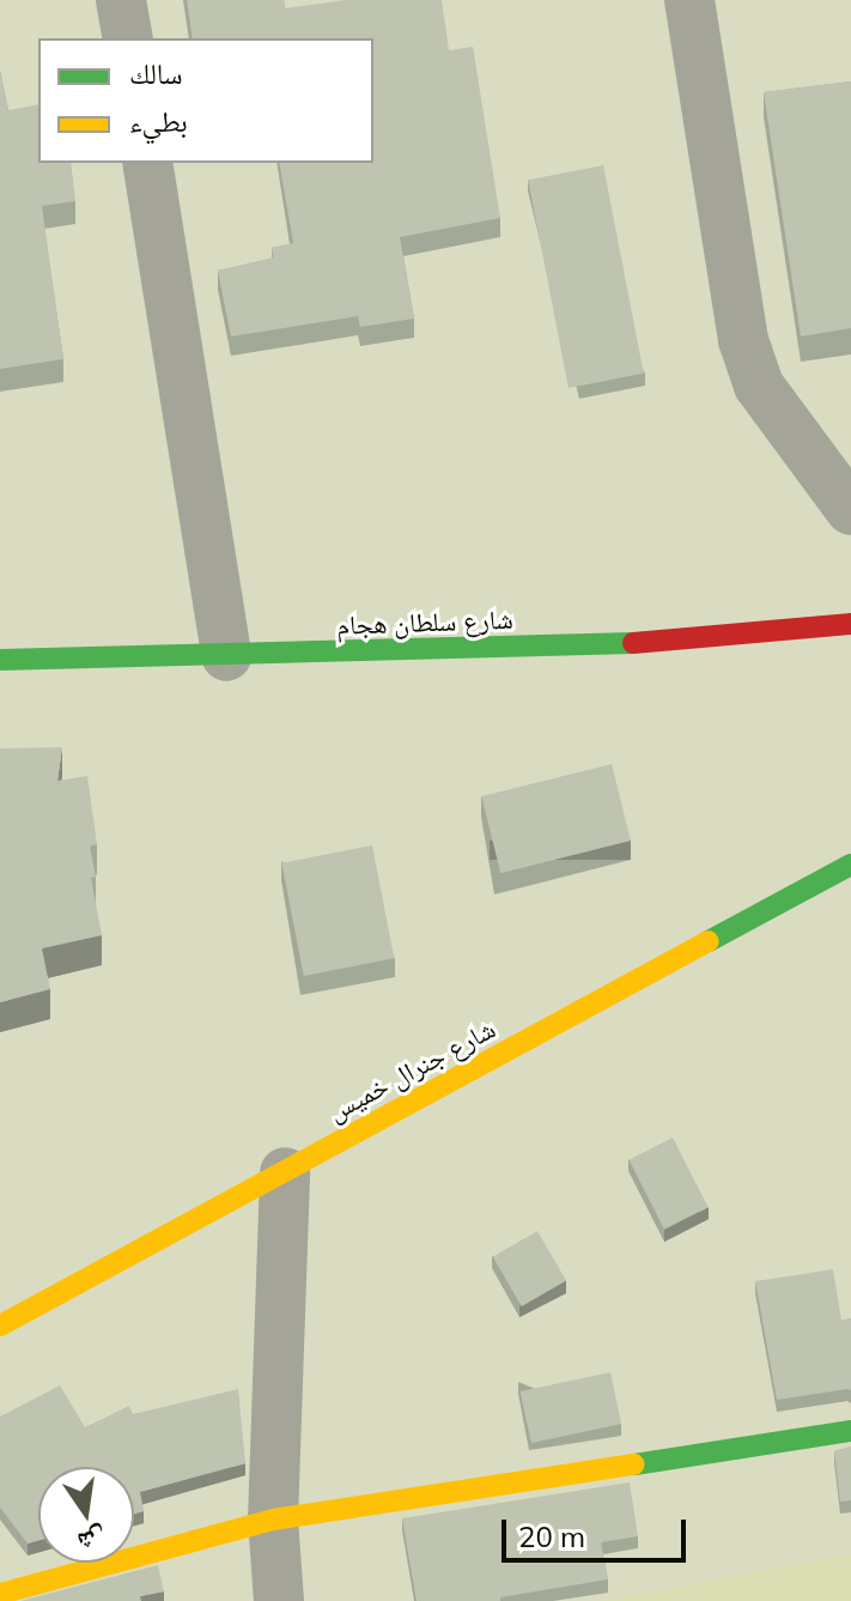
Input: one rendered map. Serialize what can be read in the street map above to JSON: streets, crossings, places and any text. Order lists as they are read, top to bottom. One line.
{"streets":{"main road":["شارع سلطان هجام","شارع جنرال خميس"]},"legend":["سالك","بطيء"],"scale_bar":"20 m","north":"bottom"}
